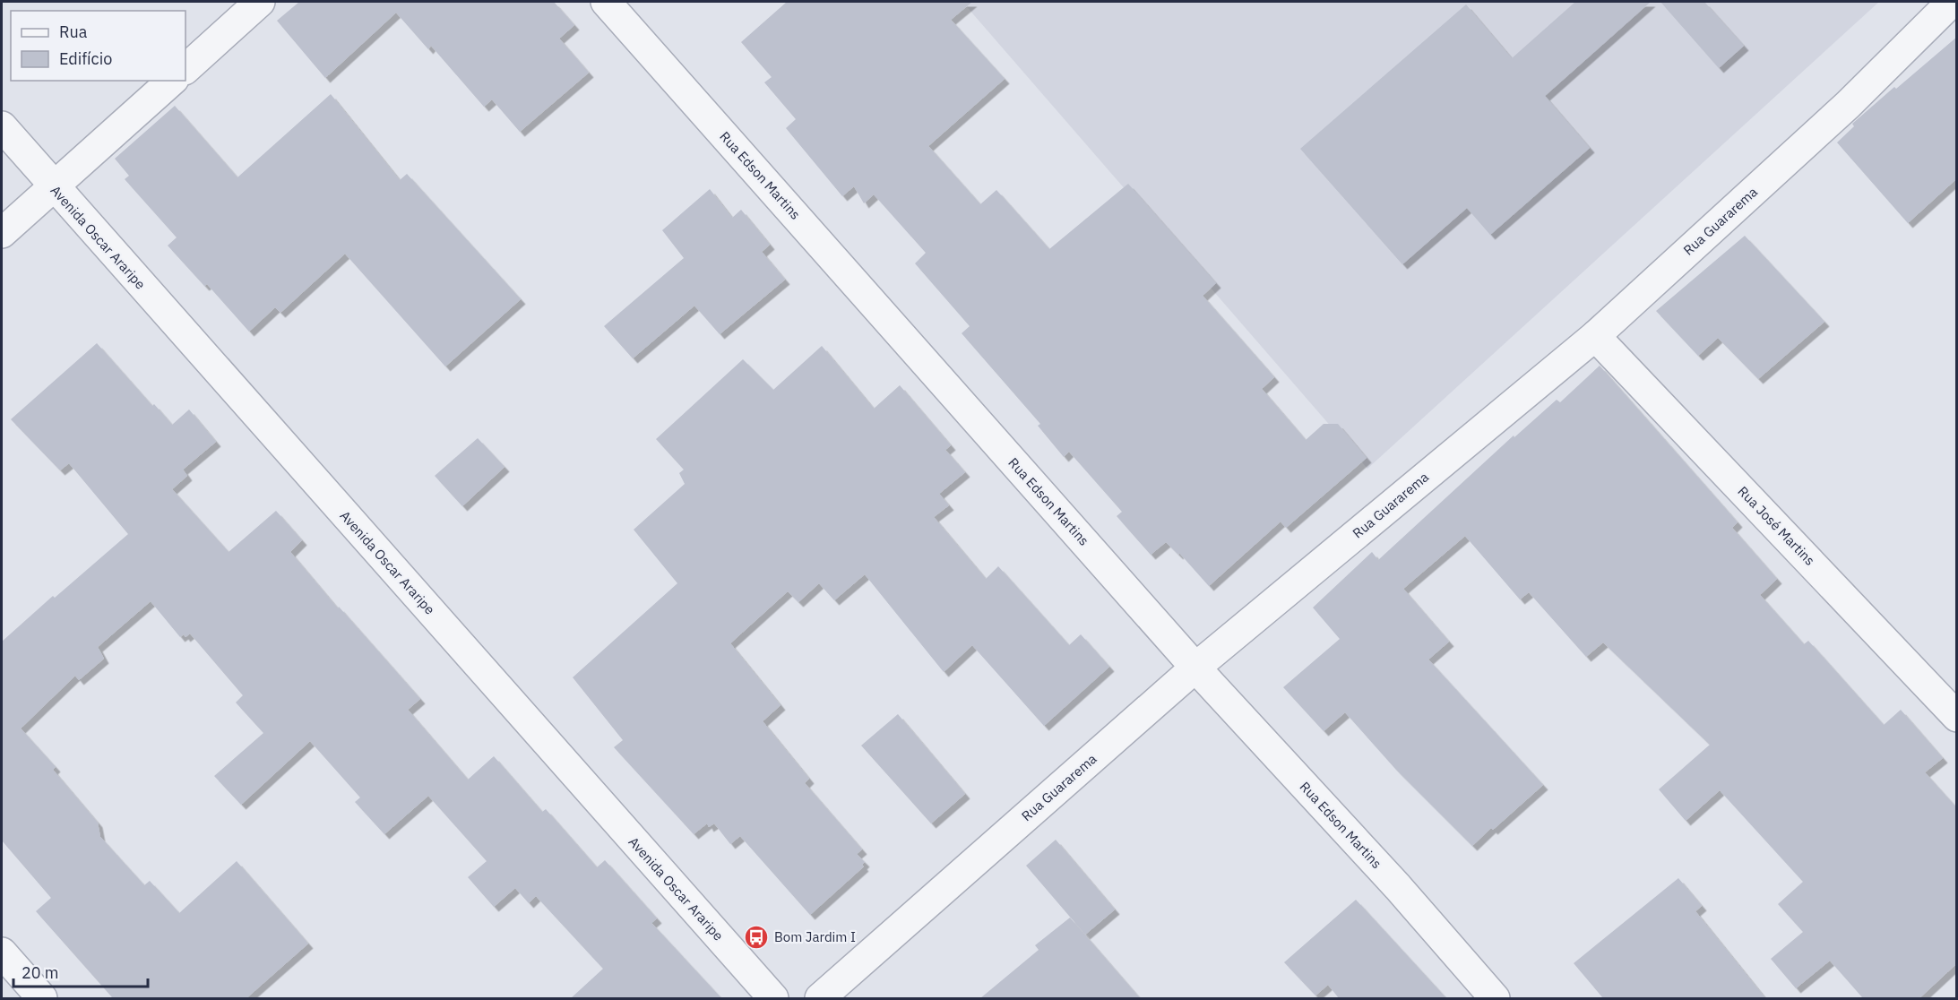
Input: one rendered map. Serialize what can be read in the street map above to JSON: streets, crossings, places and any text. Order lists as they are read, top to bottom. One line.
{"streets":{"street":["Rua Edson Martins","Rua Guararema","Avenida Oscar Araripe","Rua José Martins"]},"crossings":[["Rua Edson Martins","Rua Guararema"],["Rua Guararema","Rua José Martins"]],"places":{"bus stop":["Bom Jardim I"]},"legend":["Rua","Edifício"],"scale_bar":"20 m"}
